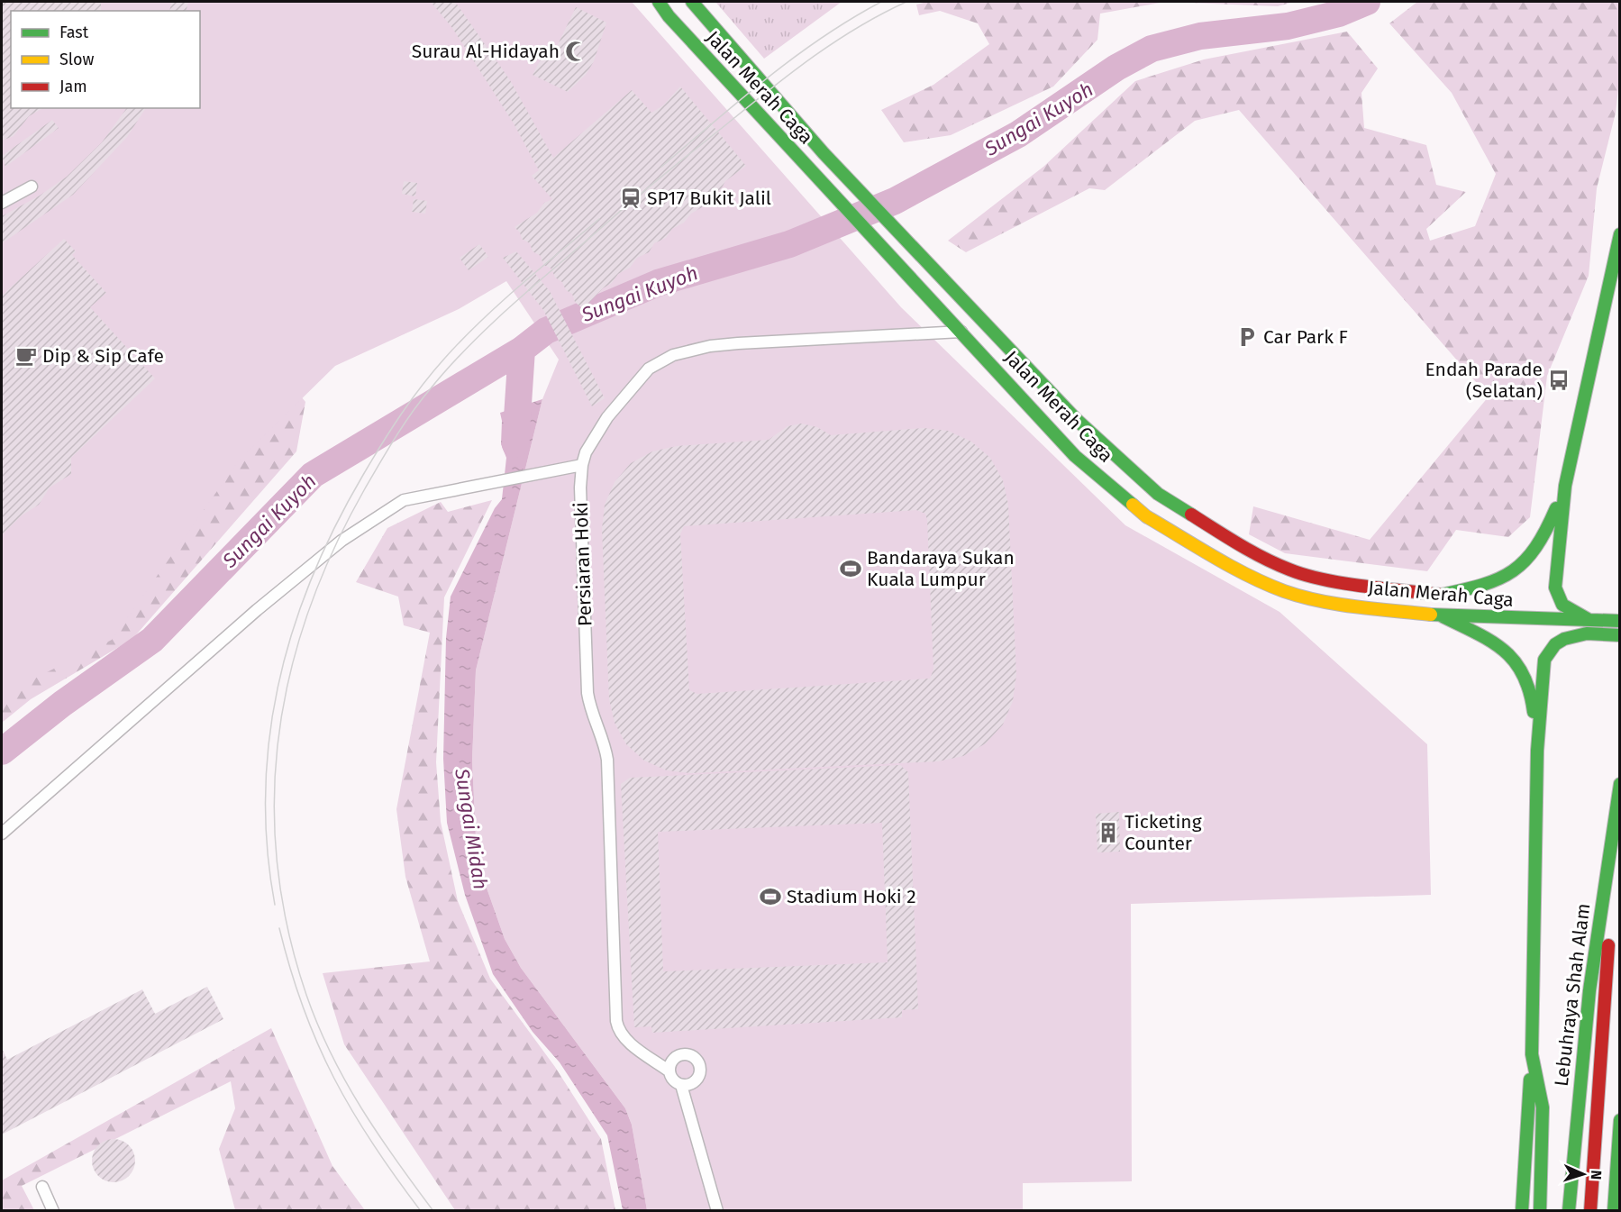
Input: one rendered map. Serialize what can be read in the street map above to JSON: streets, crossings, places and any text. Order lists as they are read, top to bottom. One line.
{"streets":{"main road":["Jalan Merah Caga","Lebuhraya Shah Alam"],"street":["Persiaran Hoki"]},"crossings":[["Jalan Merah Caga","Persiaran Hoki"]],"water":["Sungai Kuyoh","Sungai Midah"],"places":{"mosque":["Surau Al-Hidayah"],"station":["SP17 Bukit Jalil"],"parking":["Car Park F"],"cafe":["Dip & Sip Cafe"],"bus stop":["Endah Parade (Selatan)"],"sports":["Bandaraya Sukan Kuala Lumpur","Stadium Hoki 2"],"building":["Ticketing Counter"]},"legend":["Fast","Slow","Jam"],"north":"right"}
